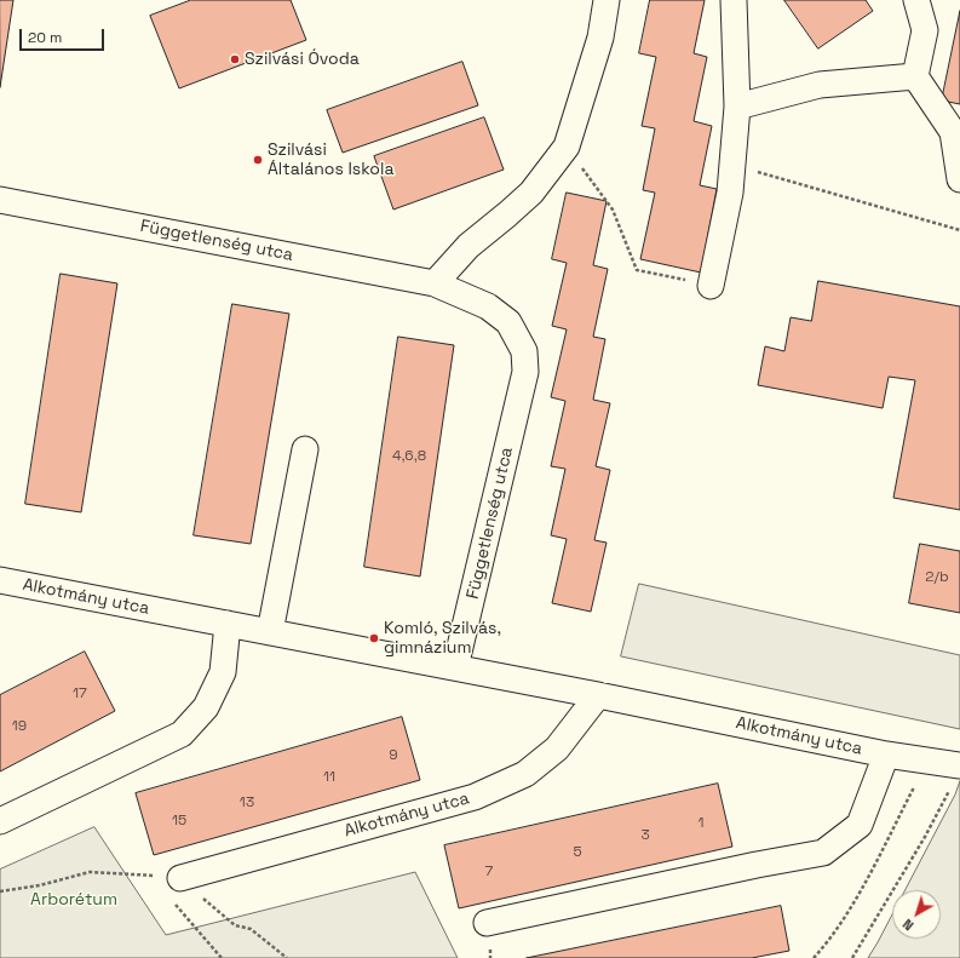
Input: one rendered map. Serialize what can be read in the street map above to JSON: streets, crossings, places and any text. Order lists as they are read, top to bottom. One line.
{"streets":{"street":["Függetlenség utca","Alkotmány utca"]},"crossings":[["Függetlenség utca","Alkotmány utca"]],"parks":["Arborétum"],"places":["Szilvási Óvoda","Szilvási Általános Iskola","Komló, Szilvás, gimnázium"],"house_numbers":["4,6,8","2/b","17","19","9","11","13","15","1","3","5","7"],"scale_bar":"20 m","north":"bottom left"}
